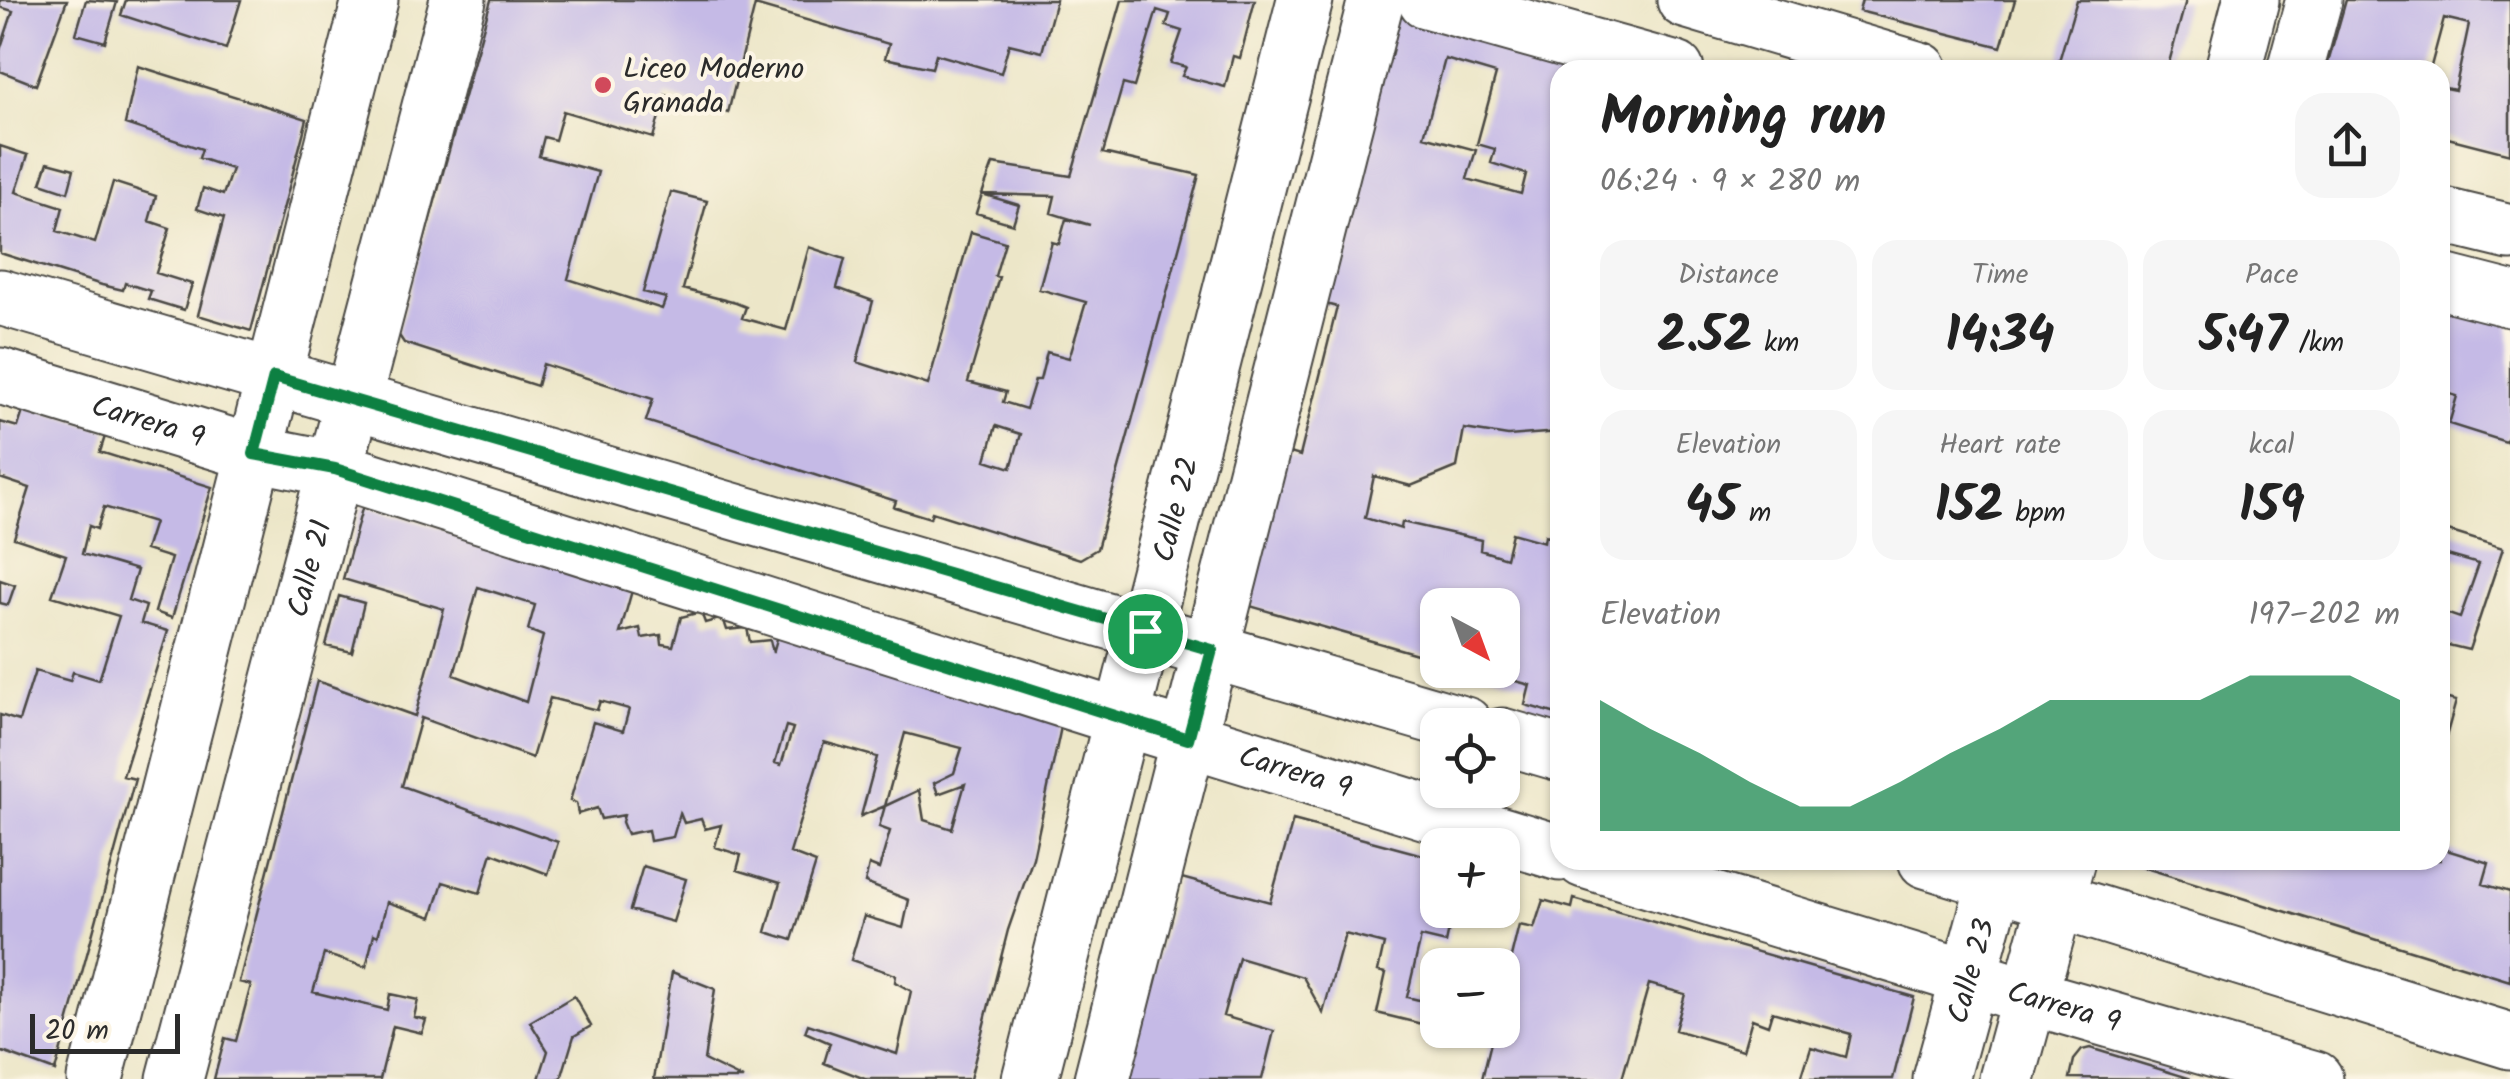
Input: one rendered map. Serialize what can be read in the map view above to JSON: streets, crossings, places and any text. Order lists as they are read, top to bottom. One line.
{"streets":{"street":["Carrera 9","Calle 22","Calle 21","Calle 23"]},"crossings":[["Carrera 9","Calle 22"],["Carrera 9","Calle 21"],["Carrera 9","Calle 23"]],"places":["Liceo Moderno Granada"],"scale_bar":"20 m","north":"bottom right","page":{"heading":["Morning run","06:24 · 9 × 280 m"],"stats":[["Distance","2.52 km"],["Time","14:34"],["Pace","5:47 /km"],["Elevation","45 m"],["Heart rate","152 bpm"],["kcal","159"]],"chart":["Elevation","197–202 m"],"map_buttons":["+","−"],"scale":"20 m"}}
